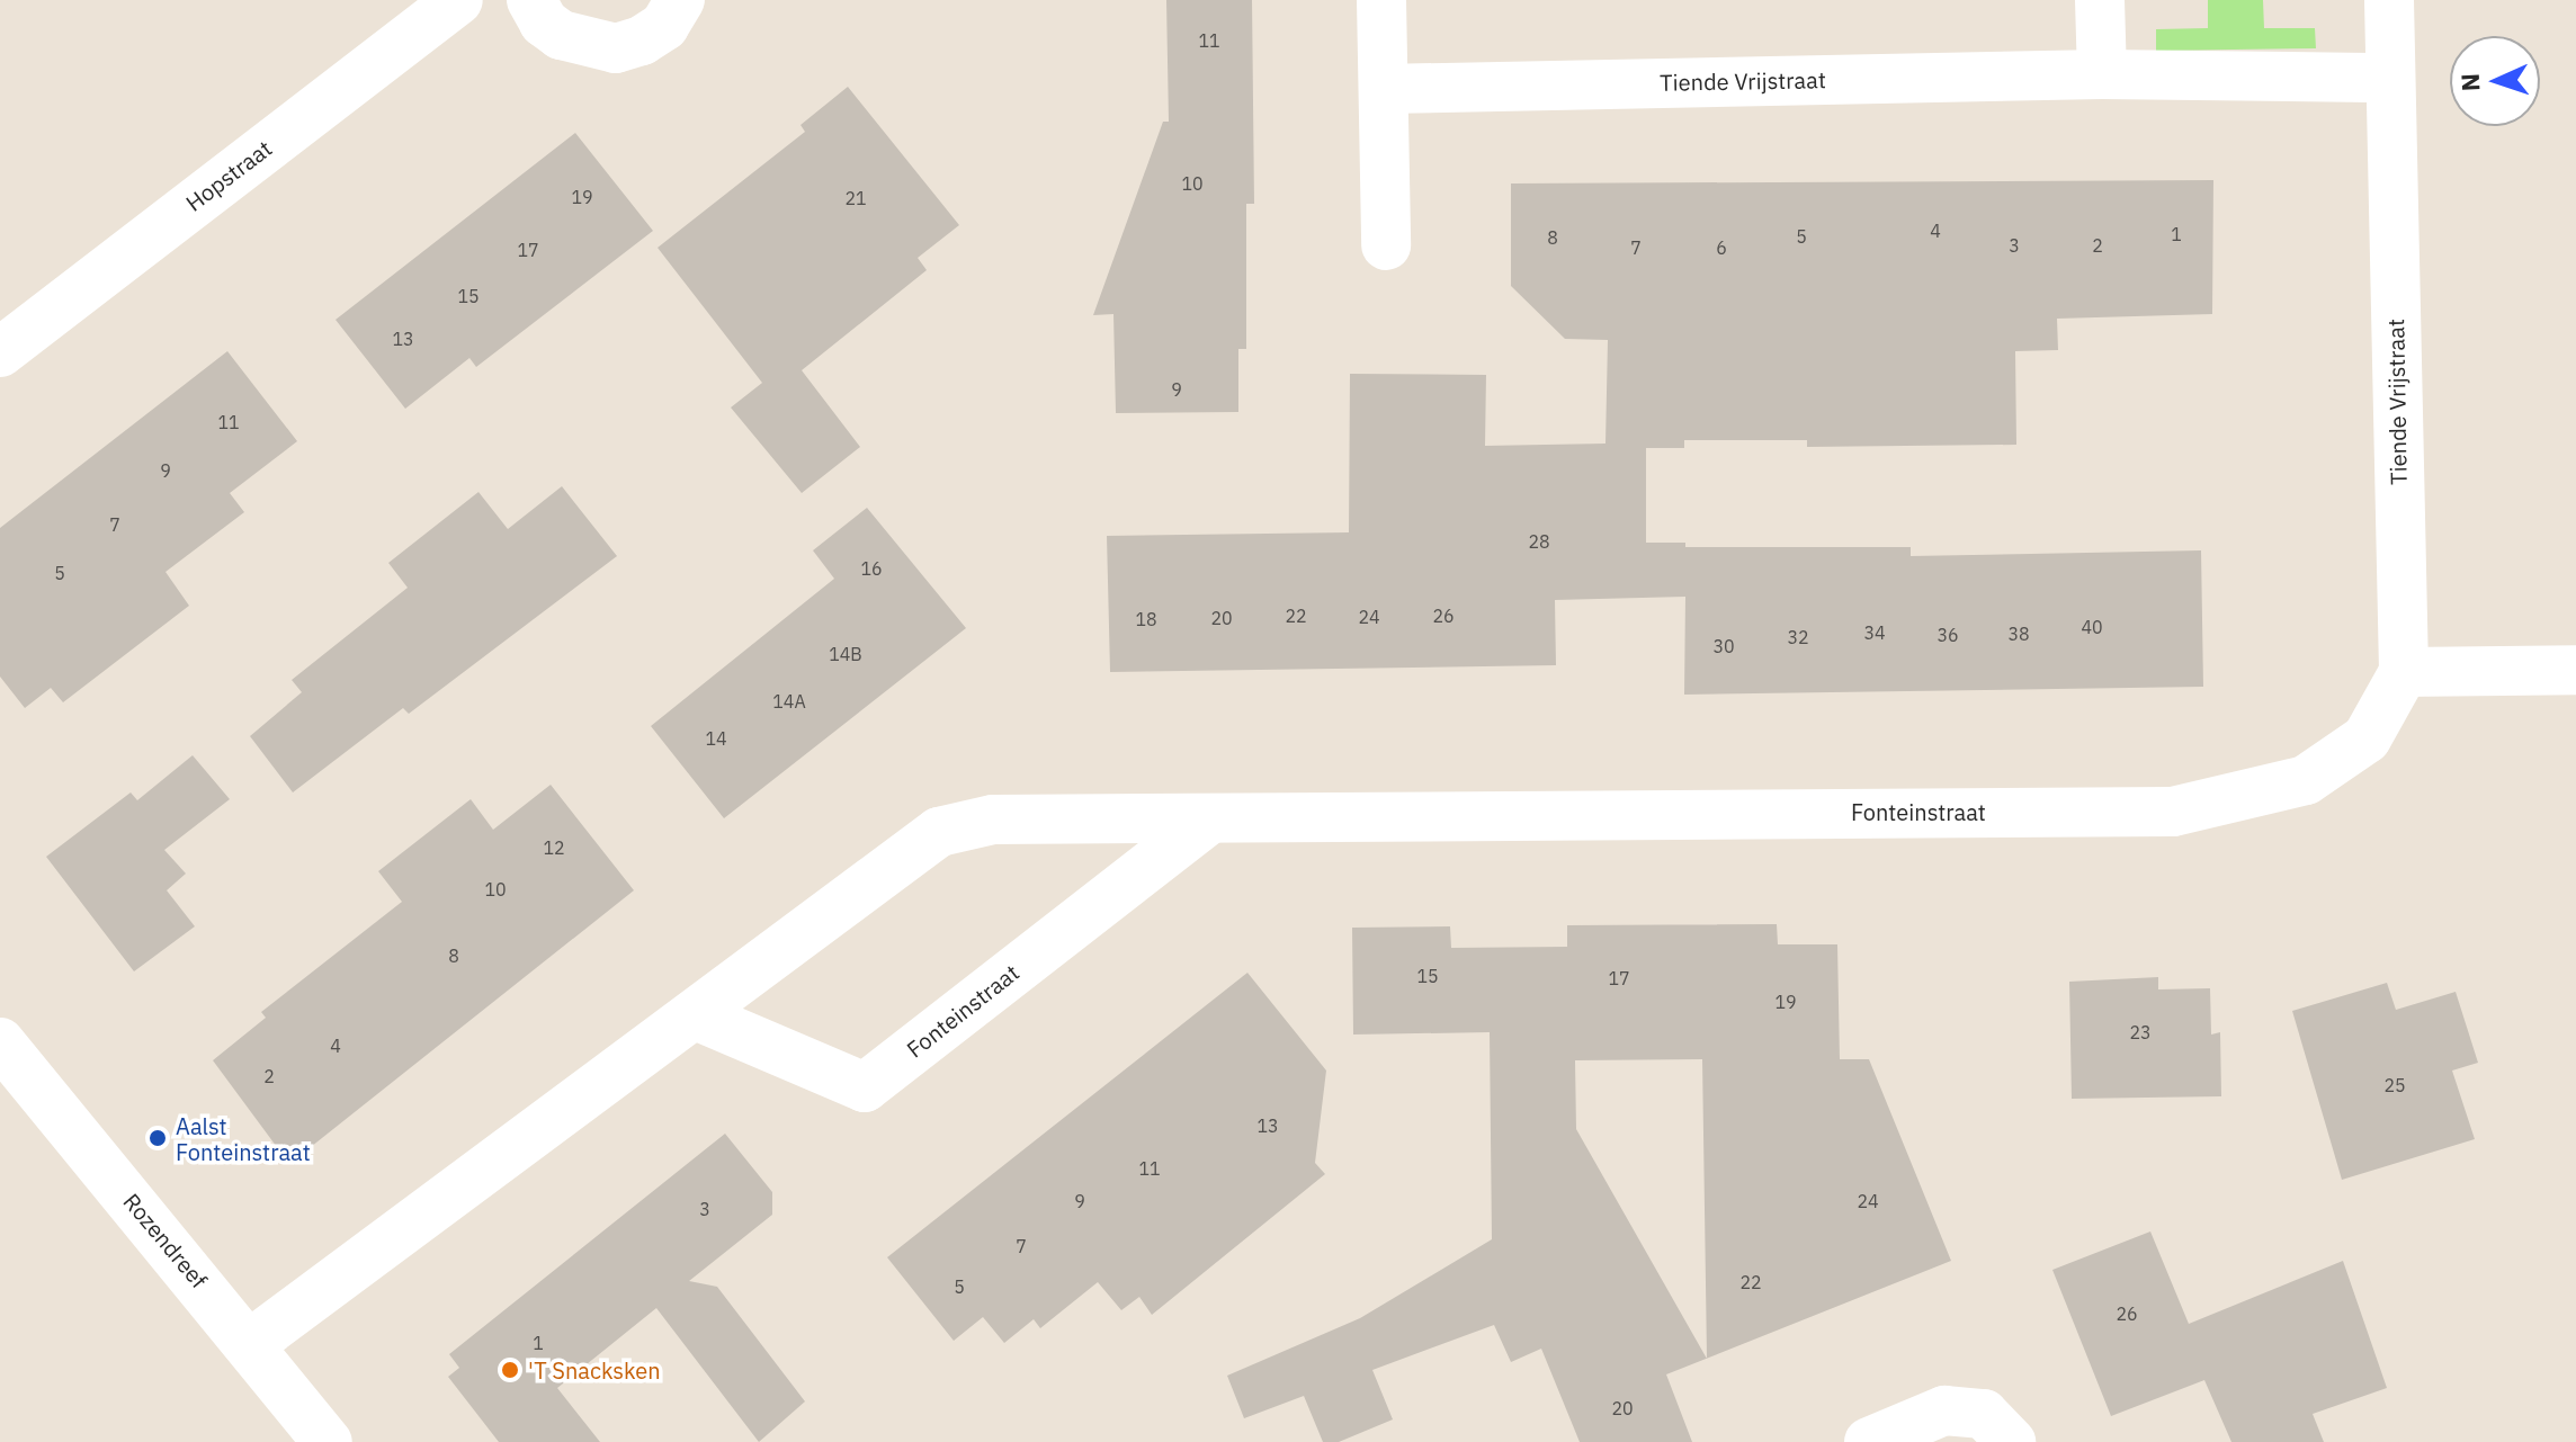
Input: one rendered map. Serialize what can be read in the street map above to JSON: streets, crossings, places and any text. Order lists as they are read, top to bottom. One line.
{"streets":{"street":["Tiende Vrijstraat","Hopstraat","Fonteinstraat","Rozendreef"]},"crossings":[["Tiende Vrijstraat","Fonteinstraat"],["Fonteinstraat","Rozendreef"]],"places":["Aalst Fonteinstraat","'T Snacksken"],"house_numbers":["11","10","19","21","4","1","5","8","3","2","7","6","17","15","13","9","11","9","7","28","16","5","22","26","24","20","18","40","34","38","36","32","30","14B","14A","14","12","10","8","15","17","19","23","4","2","25","13","11","9","24","3","7","22","5","26","1","20"],"north":"left"}
